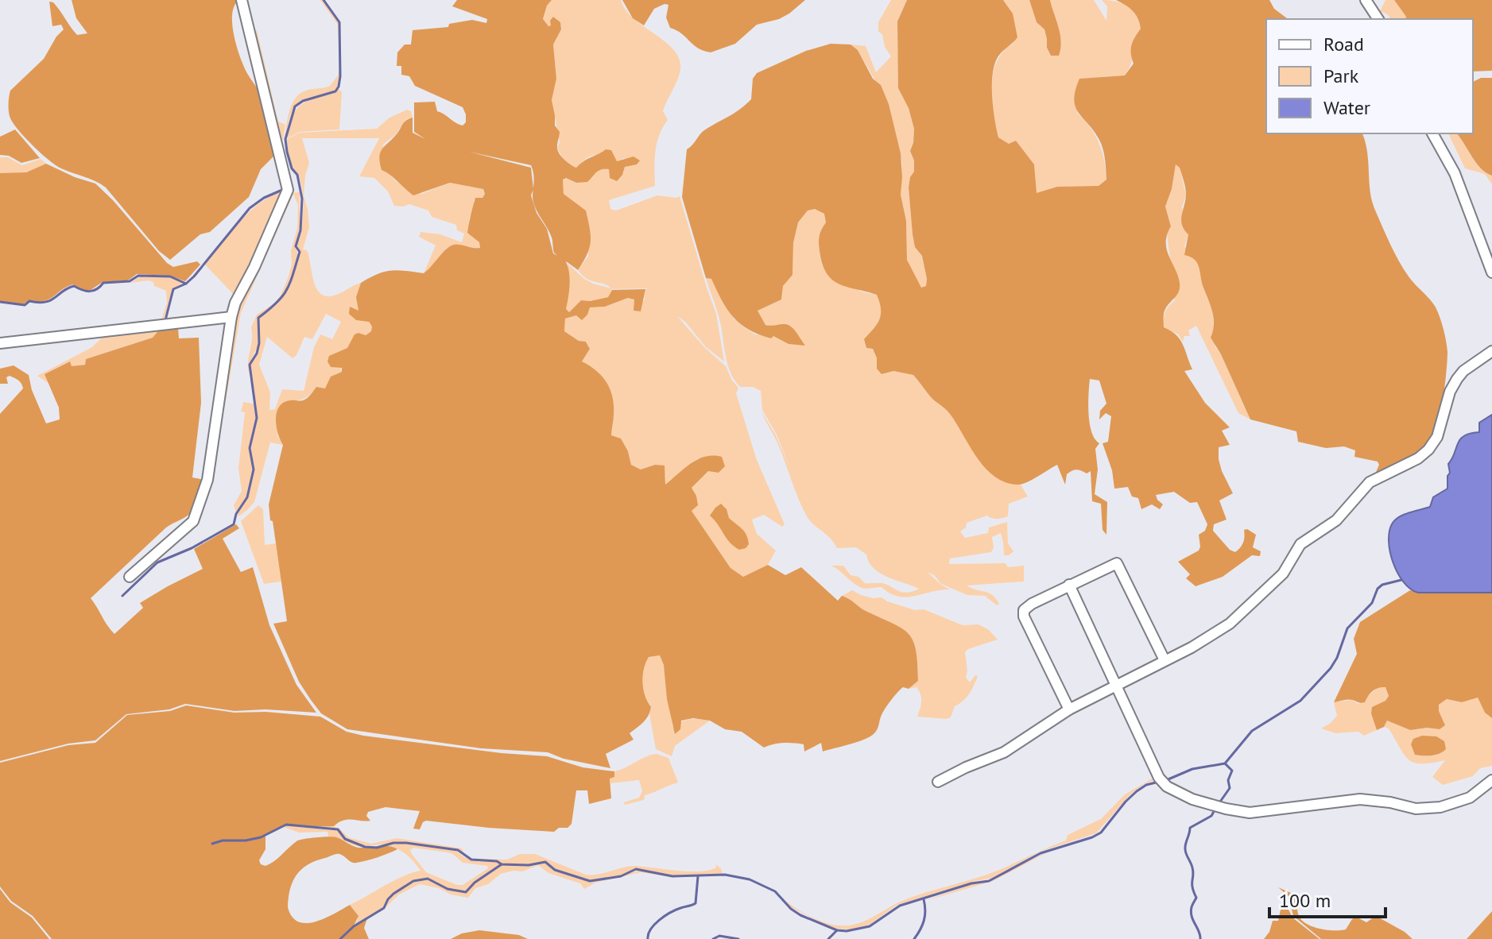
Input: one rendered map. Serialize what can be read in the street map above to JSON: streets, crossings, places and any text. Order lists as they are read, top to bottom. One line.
{"legend":["Road","Park","Water"],"scale_bar":"100 m"}
